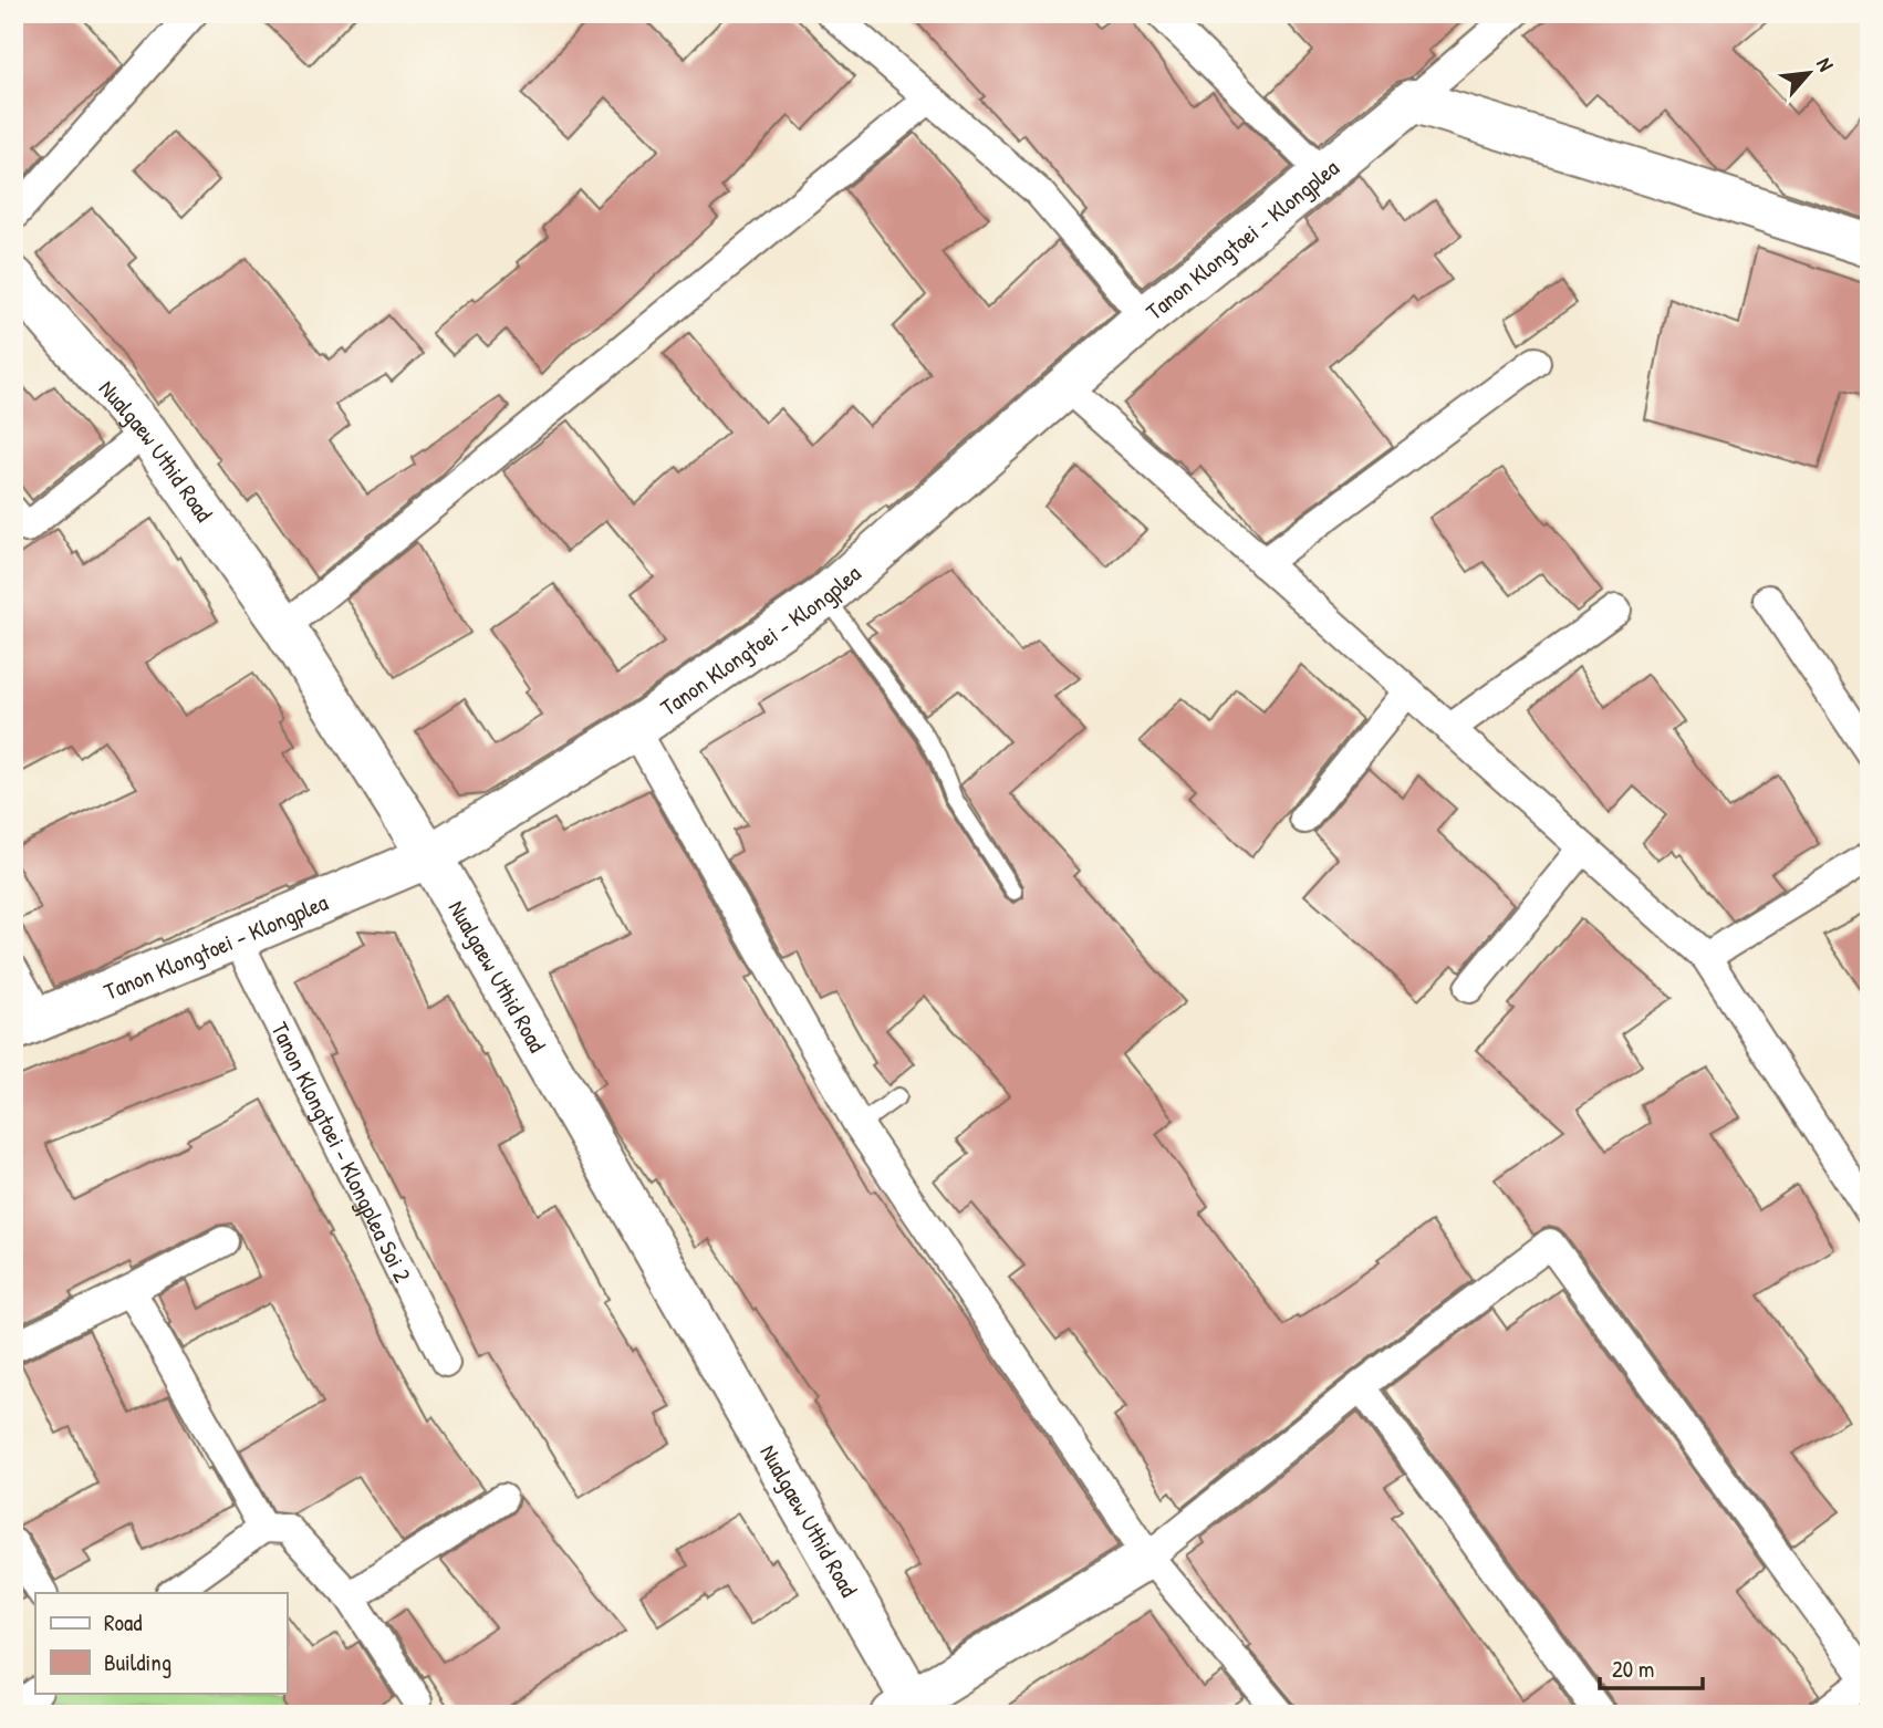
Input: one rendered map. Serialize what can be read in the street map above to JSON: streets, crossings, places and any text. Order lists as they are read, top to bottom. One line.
{"streets":{"street":["Tanon Klongtoei - Klongplea","Nualgaew Uthid Road","Tanon Klongtoei - Klongplea Soi 2"]},"crossings":[["Tanon Klongtoei - Klongplea","Nualgaew Uthid Road"],["Tanon Klongtoei - Klongplea","Tanon Klongtoei - Klongplea Soi 2"]],"legend":["Road","Building"],"scale_bar":"20 m","north":"top right"}
